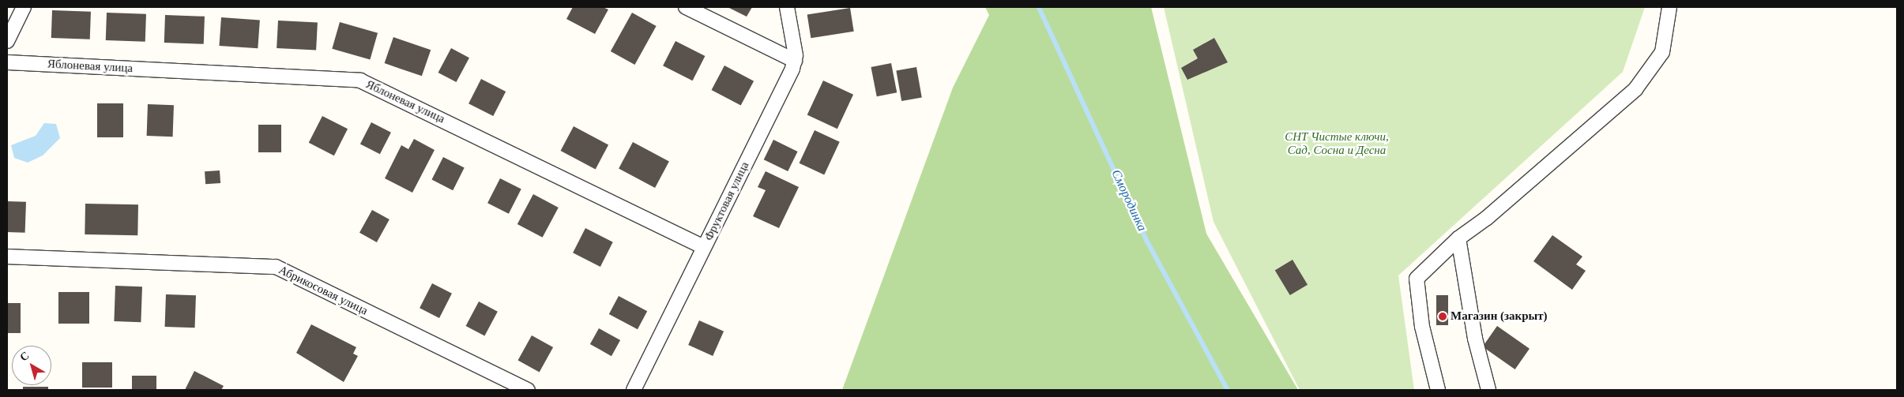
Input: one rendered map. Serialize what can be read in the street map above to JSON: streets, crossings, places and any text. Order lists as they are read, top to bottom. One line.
{"streets":{"street":["Яблоневая улица","Фруктовая улица","Абрикосовая улица"]},"crossings":[["Яблоневая улица","Фруктовая улица"]],"water":["Смородинка"],"parks":["СНТ Чистые ключи, Сад, Сосна и Десна"],"places":["Магазин (закрыт)"],"north":"top left"}
